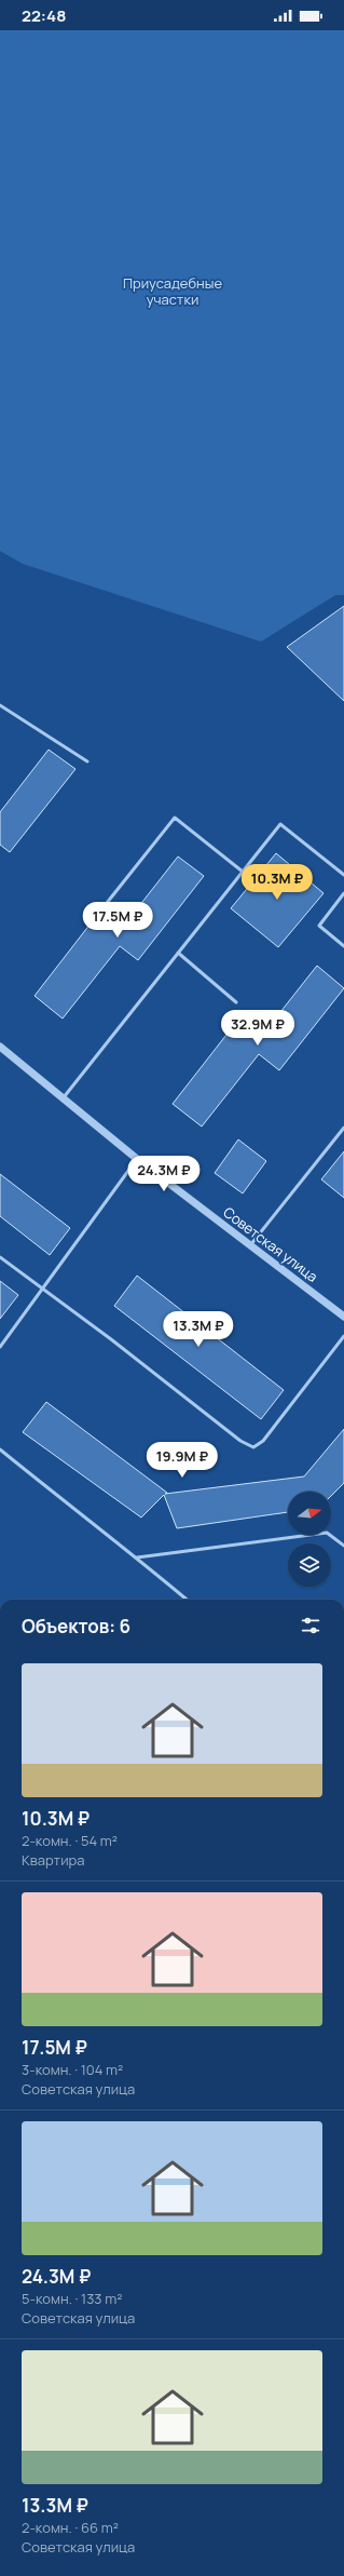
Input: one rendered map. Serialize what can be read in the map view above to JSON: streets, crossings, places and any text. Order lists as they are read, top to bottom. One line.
{"streets":{"street":["Советская улица"]},"parks":["Приусадебные участки"],"north":"right","page":{"status":"22:48","price":["10.3M ₽","17.5M ₽","32.9M ₽","24.3M ₽","13.3M ₽","19.9M ₽"],"heading":"Объектов: 6","list":[{"name":"10.3M ₽","note":"2-комн. · 54 m² · Квартира"},{"name":"17.5M ₽","note":"3-комн. · 104 m² · Советская улица"},{"name":"24.3M ₽","note":"5-комн. · 133 m² · Советская улица"},{"name":"13.3M ₽","note":"2-комн. · 66 m² · Советская улица"}]}}
